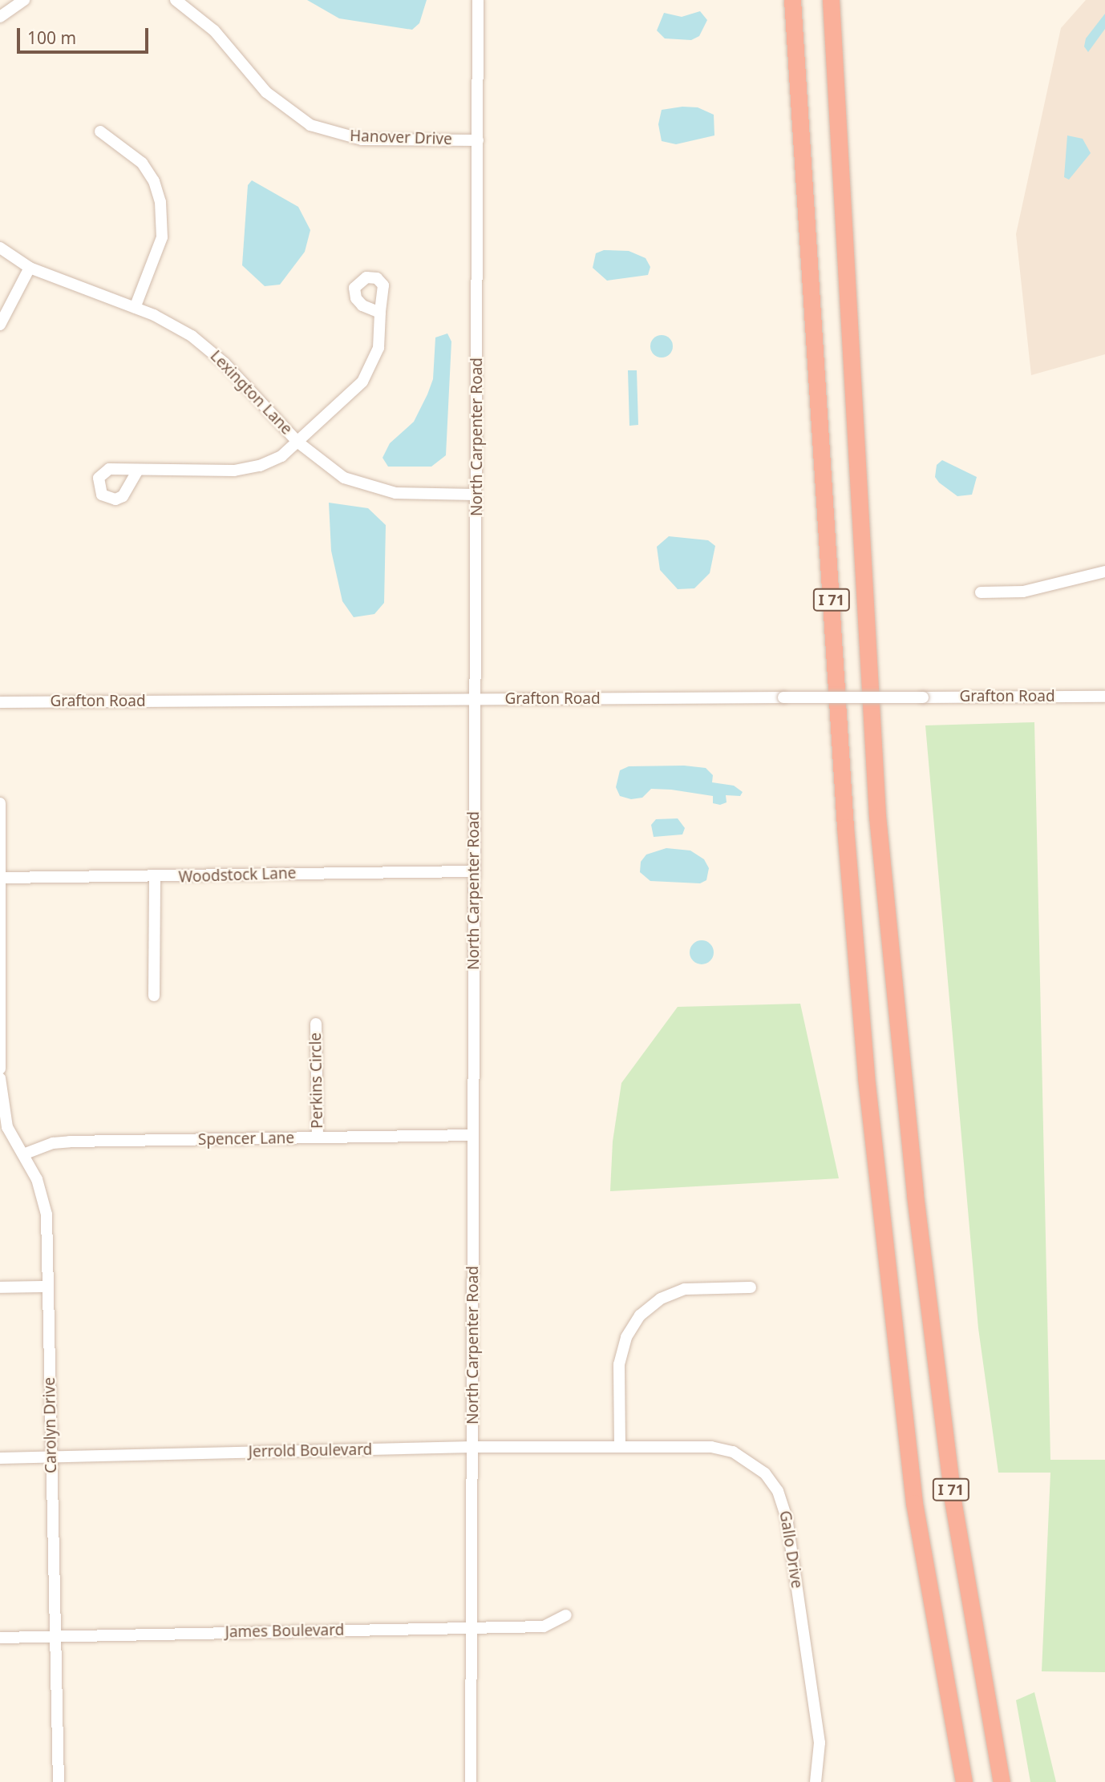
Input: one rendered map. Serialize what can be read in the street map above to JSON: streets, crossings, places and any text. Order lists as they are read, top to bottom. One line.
{"streets":{"highway":["I 71"],"street":["Hanover Drive","Lexington Lane","North Carpenter Road","Grafton Road","Woodstock Lane","Perkins Circle","Spencer Lane","Carolyn Drive","Jerrold Boulevard","Gallo Drive","James Boulevard"]},"crossings":[["Hanover Drive","North Carpenter Road"],["Lexington Lane","North Carpenter Road"],["North Carpenter Road","Grafton Road"],["North Carpenter Road","Woodstock Lane"],["North Carpenter Road","Spencer Lane"],["North Carpenter Road","Jerrold Boulevard"],["North Carpenter Road","James Boulevard"],["Perkins Circle","Spencer Lane"],["Spencer Lane","Carolyn Drive"],["Carolyn Drive","Jerrold Boulevard"],["Carolyn Drive","James Boulevard"],["Jerrold Boulevard","Gallo Drive"]],"scale_bar":"100 m"}
